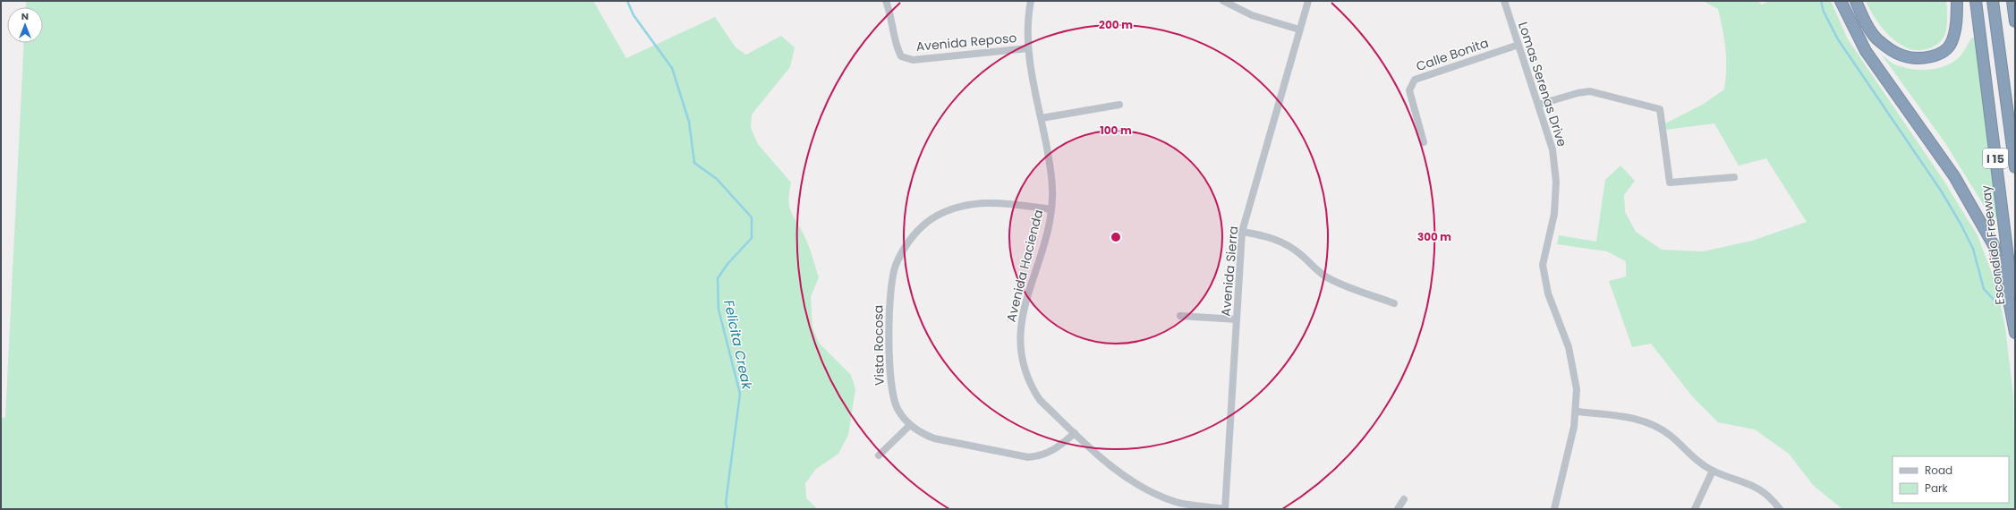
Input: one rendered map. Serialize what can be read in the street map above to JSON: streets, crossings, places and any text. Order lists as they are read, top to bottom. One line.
{"streets":{"highway":["I 15","Escondido Freeway"],"street":["Avenida Reposo","Calle Bonita","Lomas Serenas Drive","Avenida Hacienda","Avenida Sierra","Vista Rocosa"]},"crossings":[["Avenida Reposo","Avenida Hacienda"],["Calle Bonita","Lomas Serenas Drive"],["Avenida Hacienda","Avenida Sierra"],["Avenida Hacienda","Vista Rocosa"]],"water":["Felicita Creak"],"legend":["Road","Park"],"north":"top","rings":["200 m","100 m","300 m"]}
